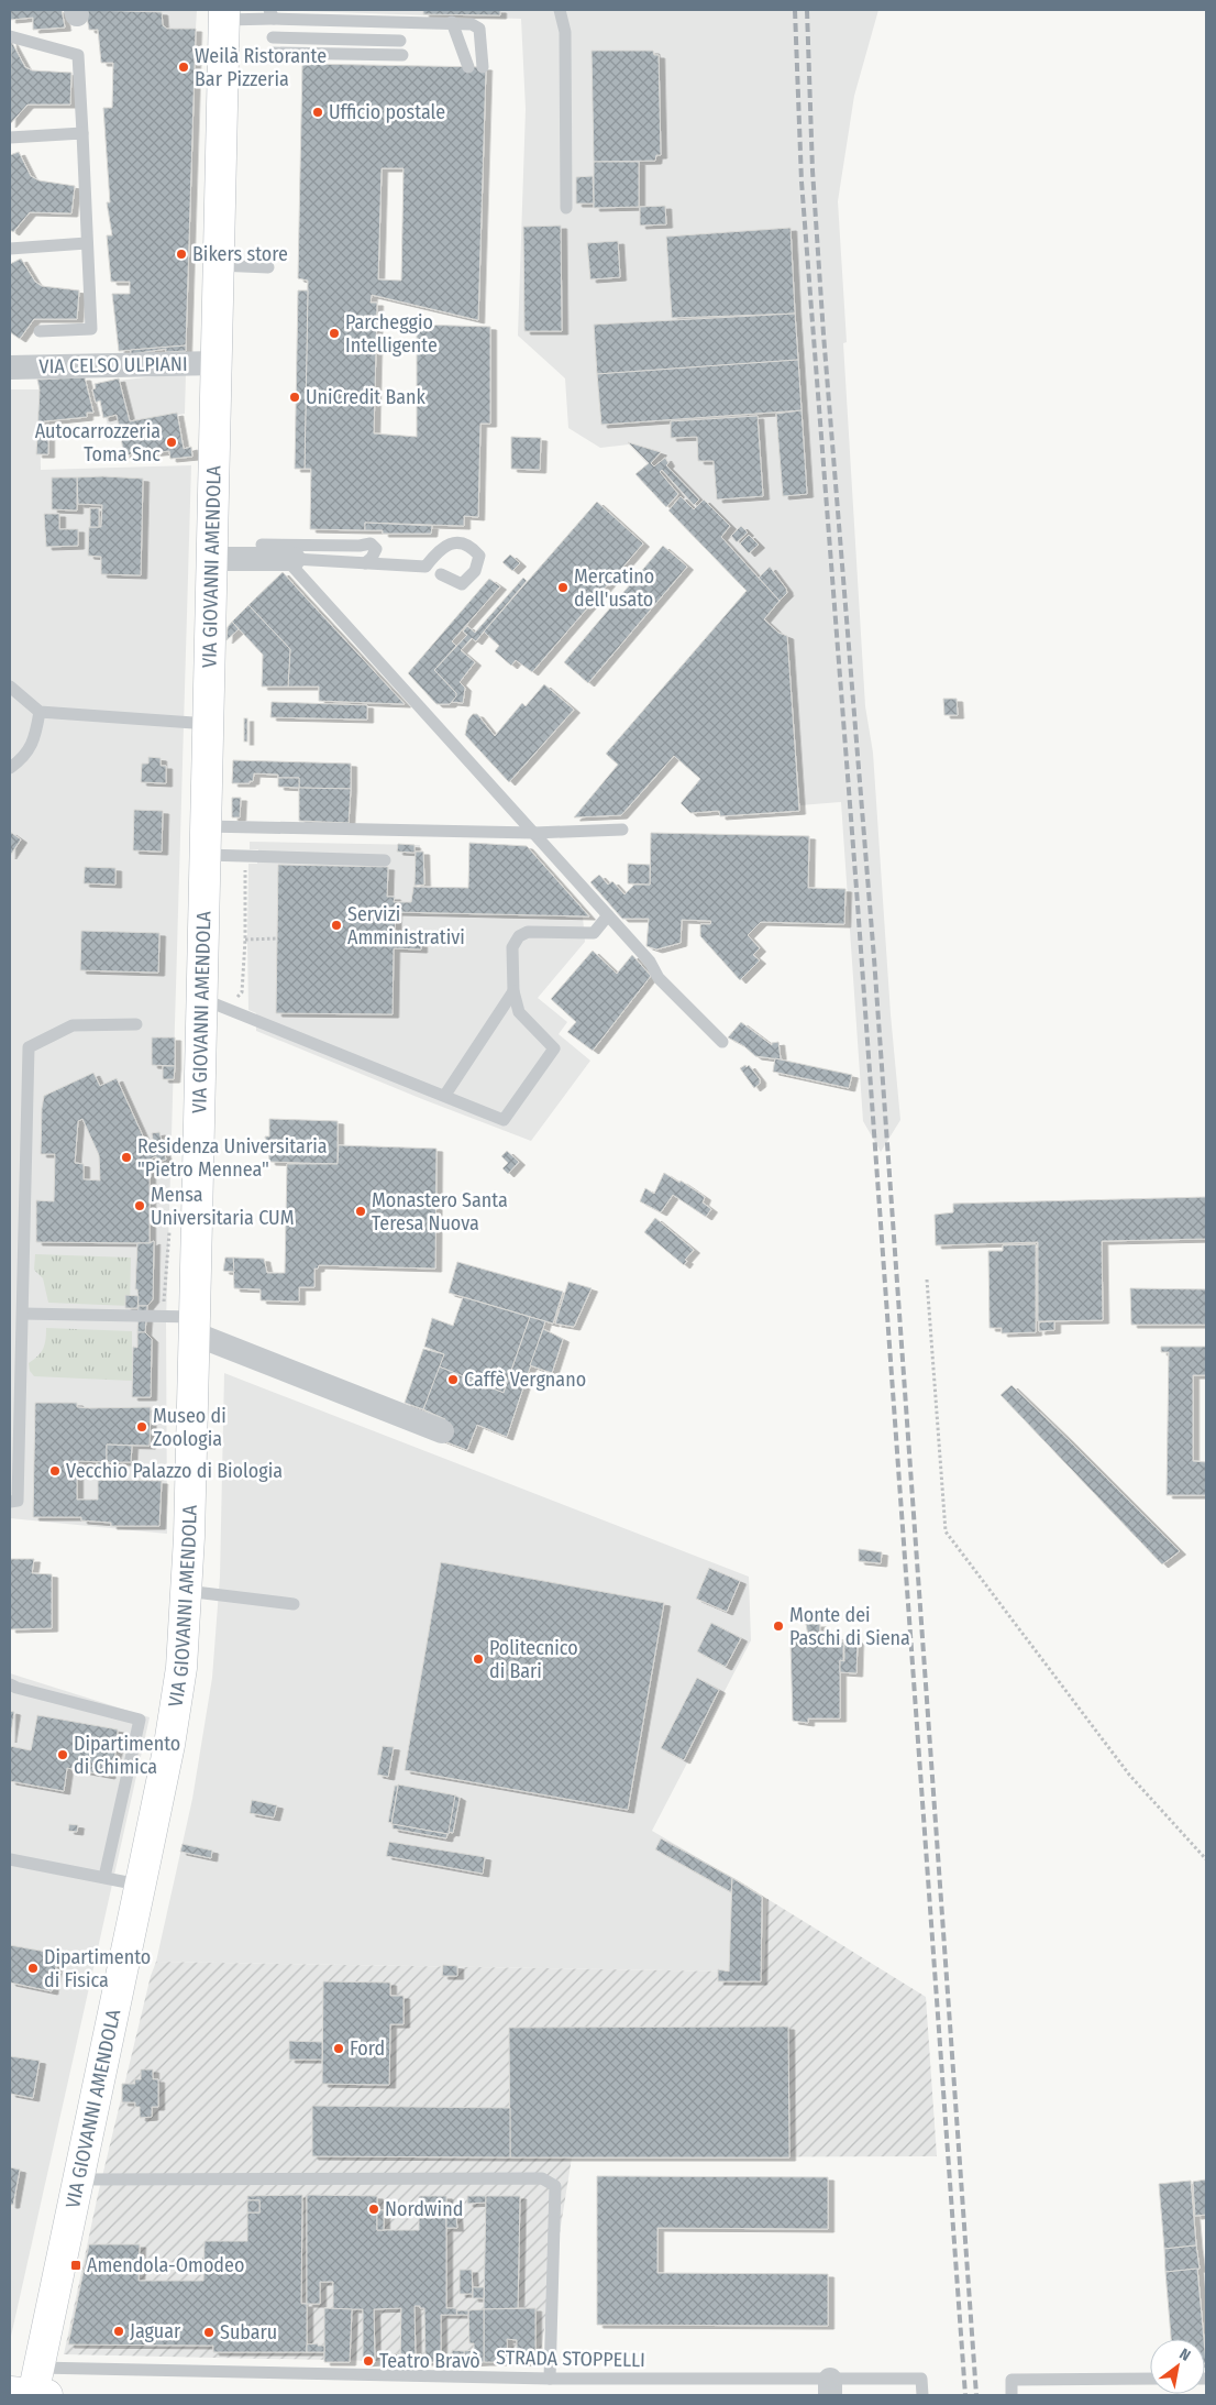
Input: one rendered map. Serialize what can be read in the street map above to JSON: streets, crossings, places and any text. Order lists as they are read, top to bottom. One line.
{"streets":{"main road":["VIA GIOVANNI AMENDOLA"],"street":["VIA CELSO ULPIANI"],"lane":["STRADA STOPPELLI"]},"crossings":[["VIA CELSO ULPIANI","VIA GIOVANNI AMENDOLA"],["VIA GIOVANNI AMENDOLA","STRADA STOPPELLI"]],"places":{"other":["Weilà Ristorante Bar Pizzeria","Ufficio postale","Bikers store","Parcheggio Intelligente","UniCredit Bank","Autocarrozzeria Toma Snc","Mercatino dell'usato","Servizi Amministrativi","Residenza Universitaria \"Pietro Mennea\"","Mensa Universitaria CUM","Monastero Santa Teresa Nuova","Caffè Vergnano","Museo di Zoologia","Vecchio Palazzo di Biologia","Monte dei Paschi di Siena","Politecnico di Bari","Dipartimento di Chimica","Dipartimento di Fisica","Ford","Nordwind","Jaguar","Subaru","Teatro Bravò"],"transit":["Amendola-Omodeo"]},"north":"top right"}
